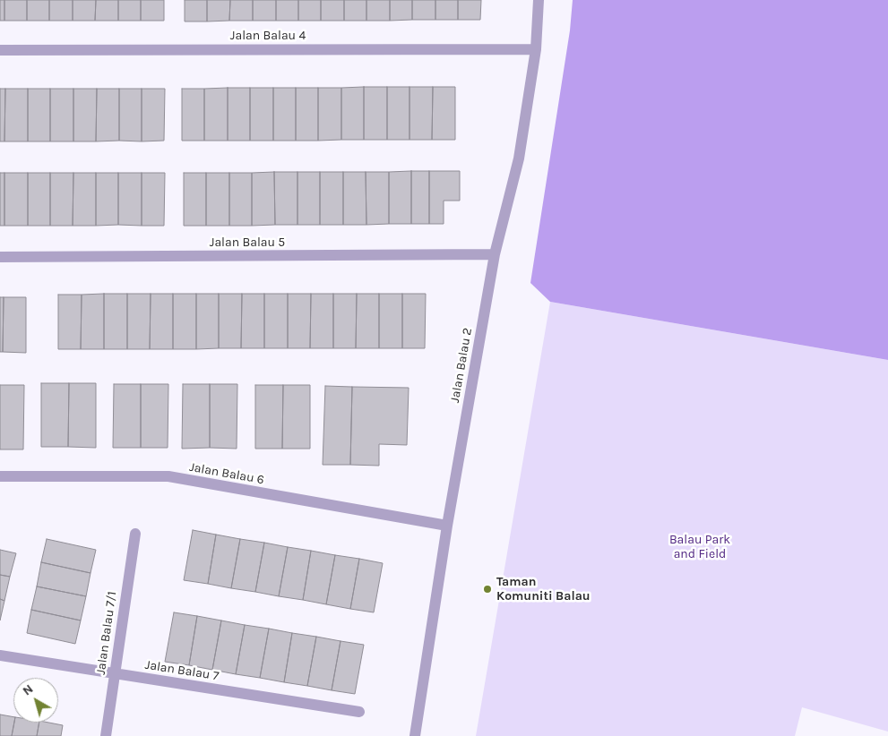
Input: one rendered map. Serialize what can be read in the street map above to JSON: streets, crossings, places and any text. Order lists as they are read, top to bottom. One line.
{"streets":{"street":["Jalan Balau 4","Jalan Balau 5","Jalan Balau 2","Jalan Balau 6","Jalan Balau 7/1","Jalan Balau 7"]},"crossings":[["Jalan Balau 4","Jalan Balau 2"],["Jalan Balau 5","Jalan Balau 2"],["Jalan Balau 2","Jalan Balau 6"],["Jalan Balau 7/1","Jalan Balau 7"]],"parks":["Balau Park and Field"],"places":["Taman Komuniti Balau"],"north":"top left"}
